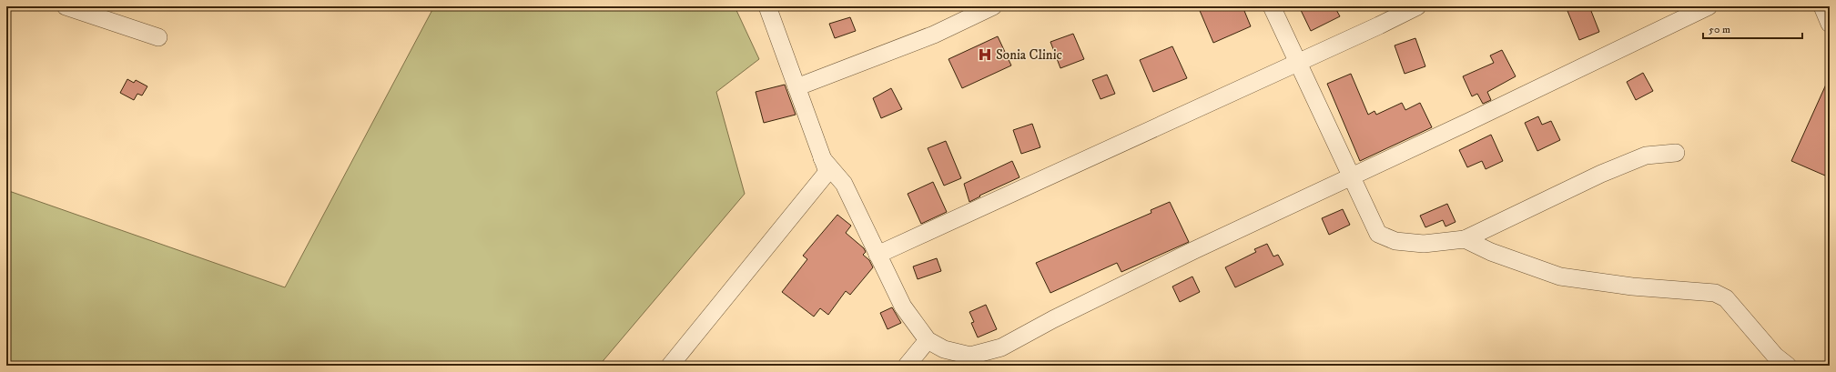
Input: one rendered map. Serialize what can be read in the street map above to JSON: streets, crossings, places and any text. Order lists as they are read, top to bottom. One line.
{"places":{"hospital":["Sonia Clinic"]},"scale_bar":"50 m"}
